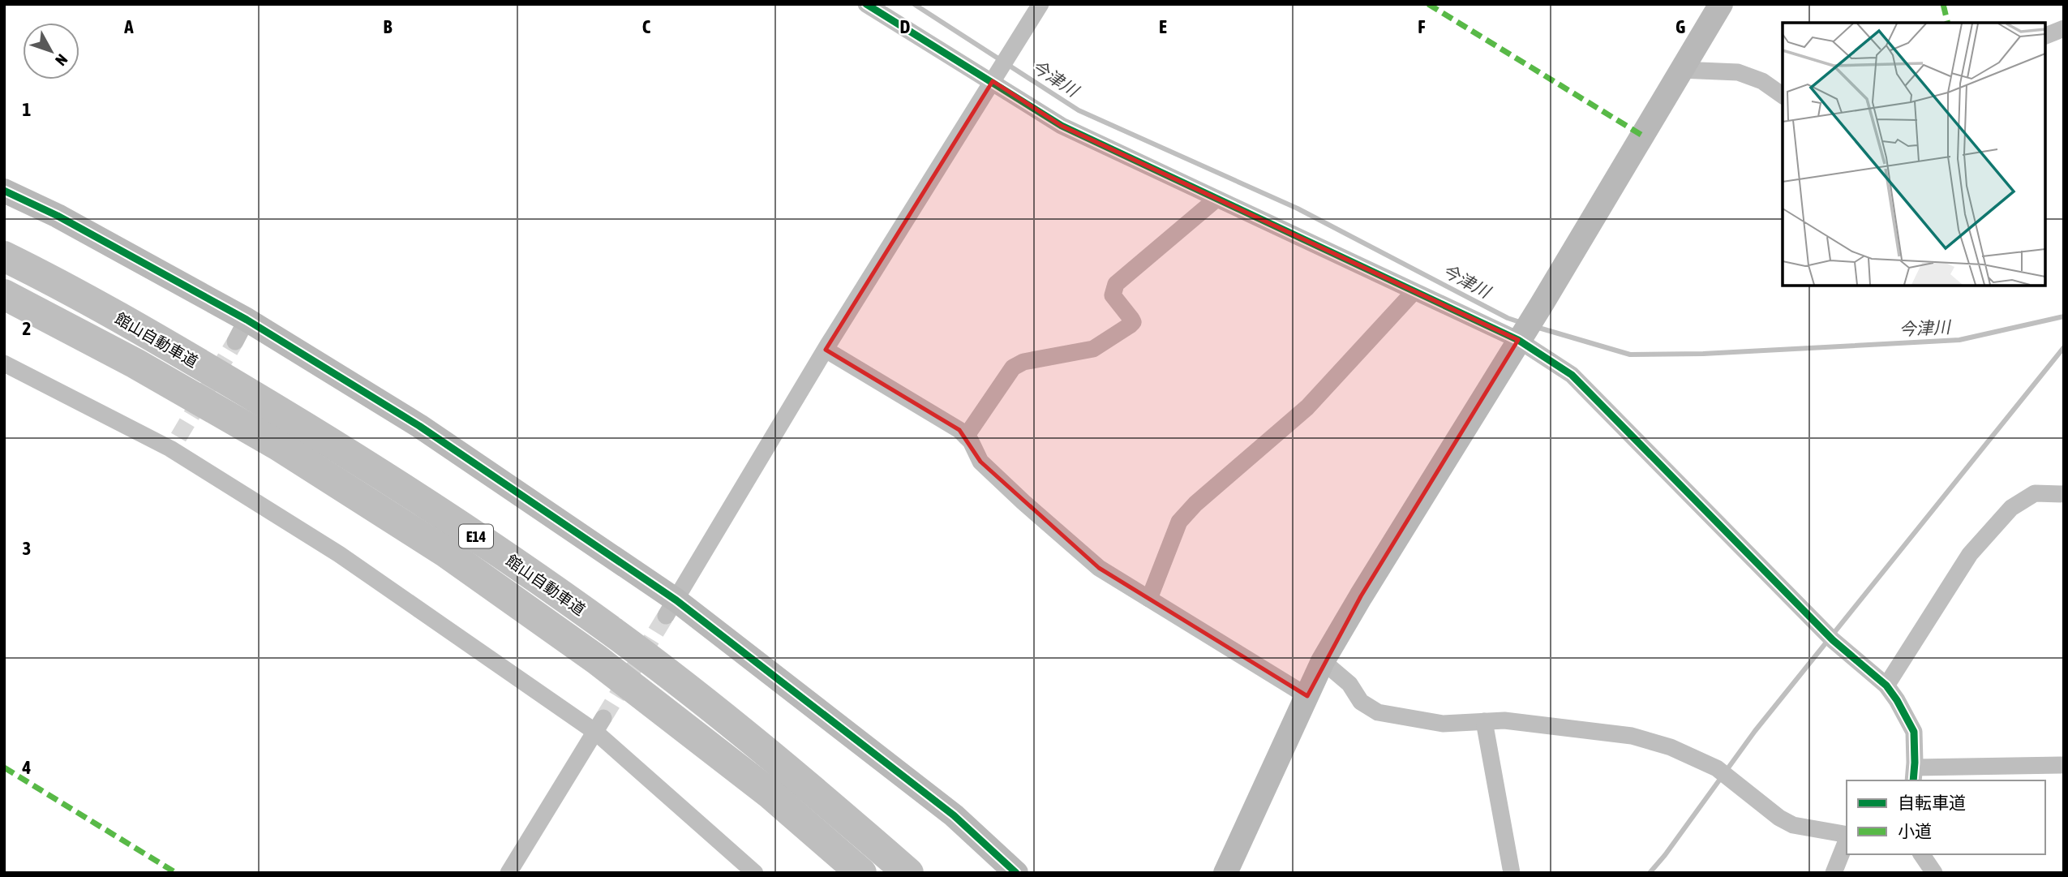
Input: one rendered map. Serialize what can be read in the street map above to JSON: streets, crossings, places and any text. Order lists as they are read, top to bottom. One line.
{"streets":{"highway":["館山自動車道","E14"]},"water":["今津川"],"legend":["自転車道","小道"],"north":"bottom right","grid":{"columns":["A","B","C","D","E","F","G"],"rows":["1","2","3","4"]}}
